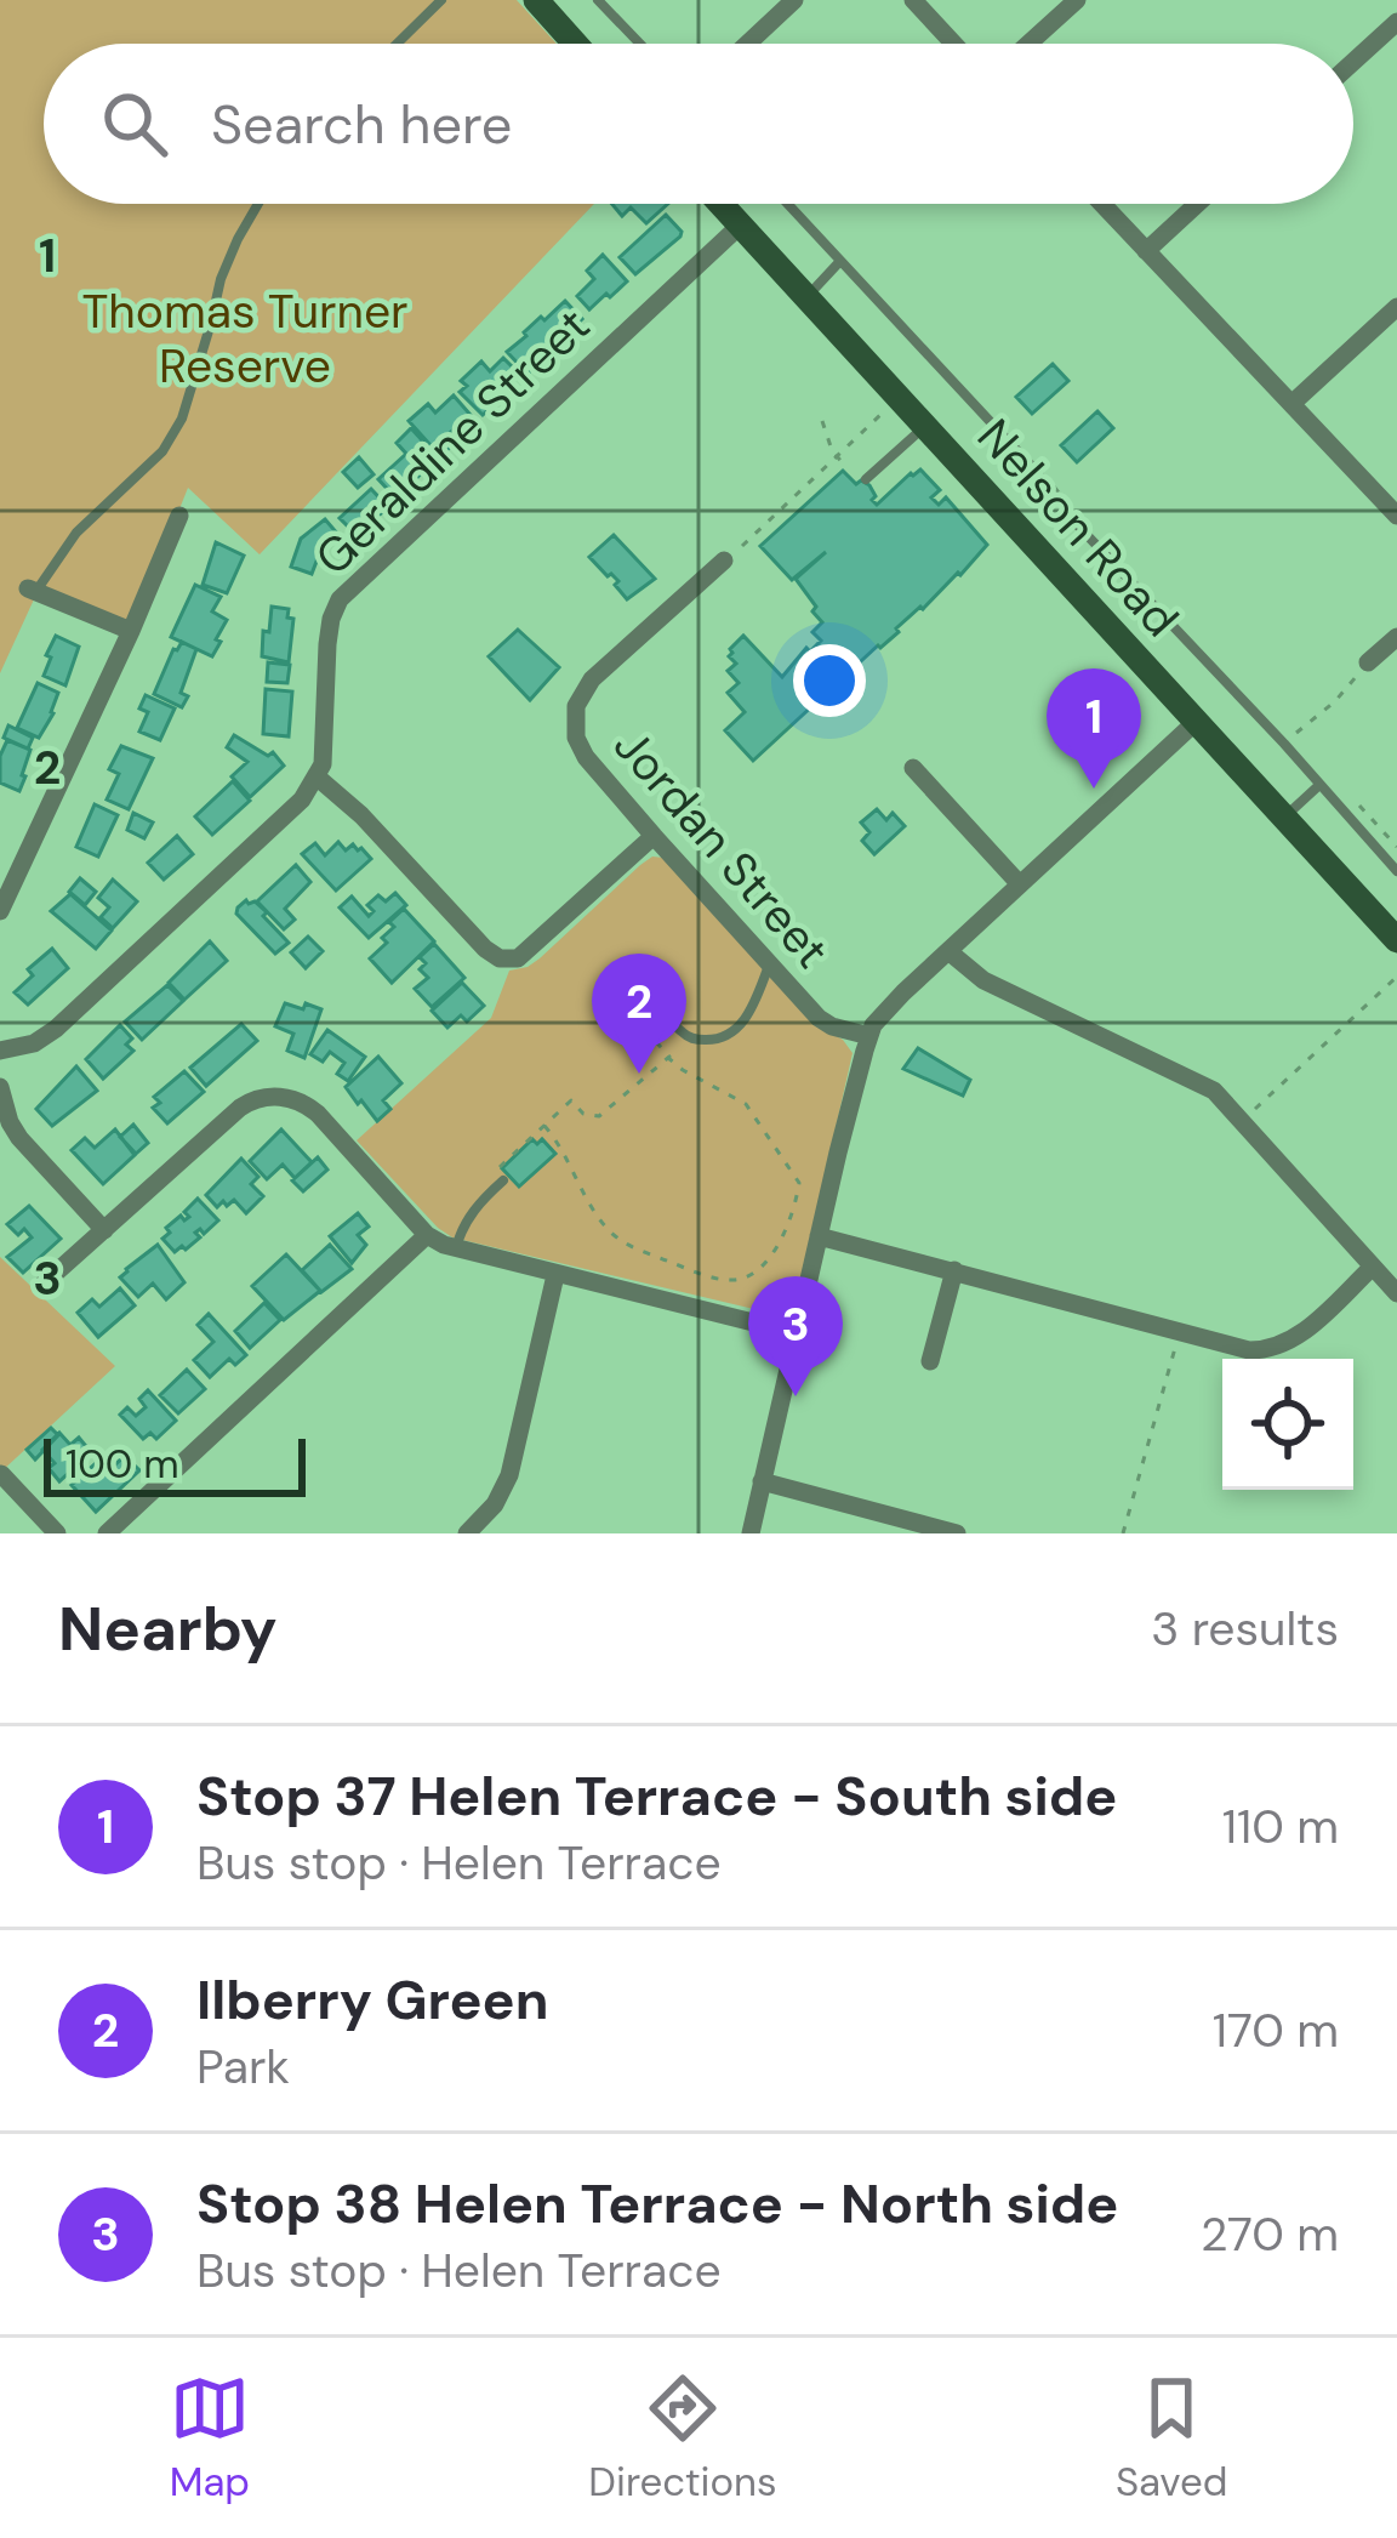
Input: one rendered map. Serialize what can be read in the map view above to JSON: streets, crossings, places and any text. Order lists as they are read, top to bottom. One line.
{"streets":{"main road":["Nelson Road"],"street":["Geraldine Street","Jordan Street"]},"crossings":[["Geraldine Street","Nelson Road"]],"parks":["Thomas Turner Reserve"],"scale_bar":"100 m","page":{"search":"Search here","pins":["1","2","3"],"scale":"100 m","heading":["Nearby","3 results"],"list":[{"mark":"1","name":"Stop 37 Helen Terrace - South side","note":"Bus stop · Helen Terrace","value":"110 m"},{"mark":"2","name":"Ilberry Green","note":"Park","value":"170 m"},{"mark":"3","name":"Stop 38 Helen Terrace - North side","note":"Bus stop · Helen Terrace","value":"270 m"}],"nav":["Map","Directions","Saved"]},"grid":{"rows":["1","2","3"]}}
